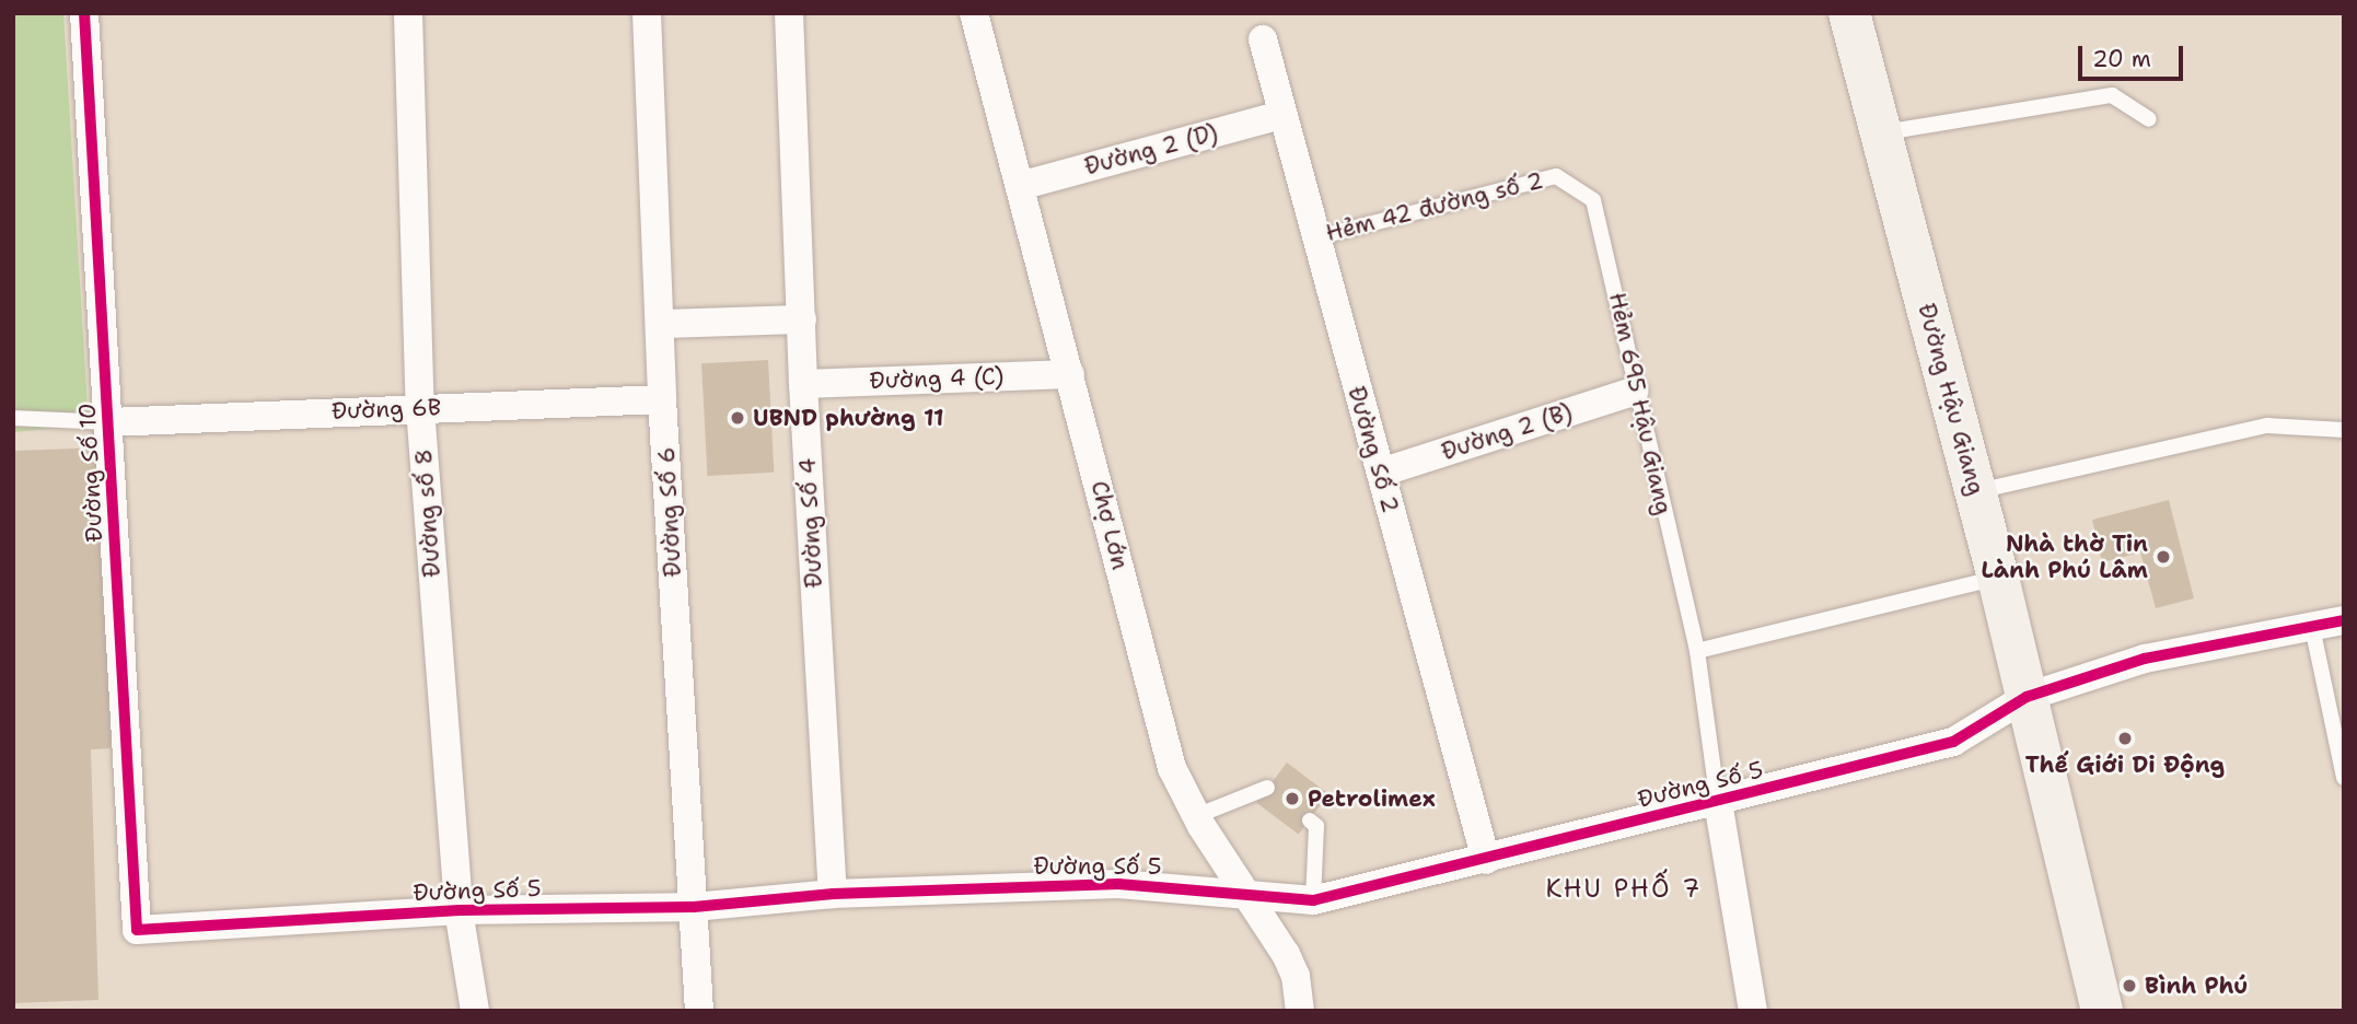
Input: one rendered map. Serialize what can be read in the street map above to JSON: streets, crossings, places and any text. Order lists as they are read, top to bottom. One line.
{"streets":{"main road":["Đường Hậu Giang"],"street":["Đường 2 (D)","Đường 4 (C)","Đường 6B","Đường 2 (B)","Đường Số 2","Đường Số 10","Đường Số 6","Đường số 8","Đường Số 4","Chợ Lớn","Đường Số 5"],"lane":["Hẻm 42 đường số 2","Hẻm 695 Hậu Giang"]},"crossings":[["Đường 2 (D)","Đường Số 2"],["Đường 2 (D)","Chợ Lớn"],["Hẻm 42 đường số 2","Hẻm 695 Hậu Giang"],["Hẻm 42 đường số 2","Đường Số 2"],["Đường 4 (C)","Đường Số 4"],["Đường 4 (C)","Chợ Lớn"],["Đường Hậu Giang","Đường Số 5"],["Hẻm 695 Hậu Giang","Đường 2 (B)"],["Hẻm 695 Hậu Giang","Đường Số 5"],["Đường 6B","Đường Số 10"],["Đường 6B","Đường Số 6"],["Đường 6B","Đường số 8"],["Đường 2 (B)","Đường Số 2"],["Đường Số 2","Đường Số 5"],["Đường Số 10","Đường Số 5"],["Đường Số 6","Đường Số 5"],["Đường số 8","Đường Số 5"],["Đường Số 4","Đường Số 5"],["Chợ Lớn","Đường Số 5"]],"districts":["KHU PHỐ 7"],"places":["UBND phường 11","Nhà thờ Tin Lành Phú Lâm","Thế Giới Di Động","Petrolimex","Bình Phú"],"scale_bar":"20 m"}
